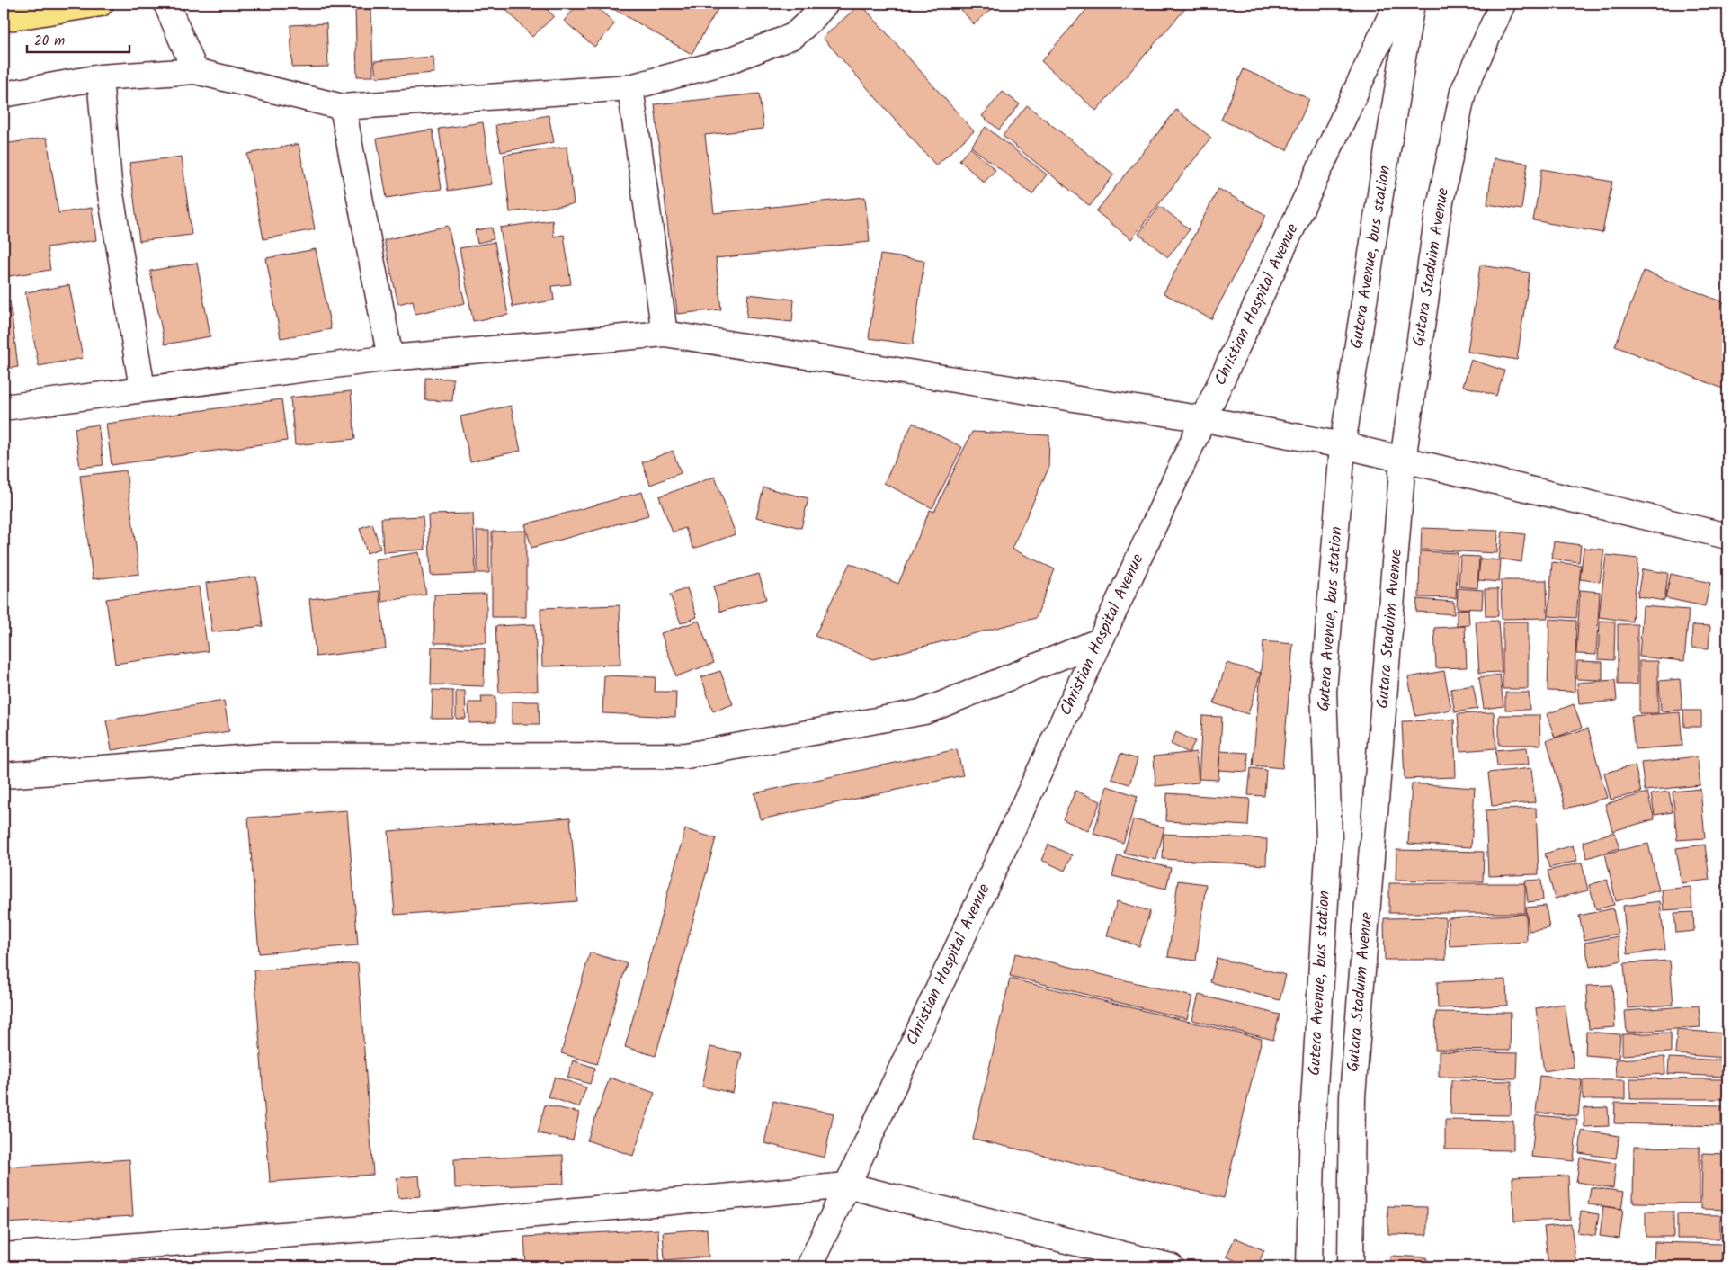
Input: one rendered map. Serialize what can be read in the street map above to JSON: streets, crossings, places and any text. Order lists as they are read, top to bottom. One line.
{"streets":{"street":["Gutera Avenue, bus station","Gutara Staduim Avenue","Christian Hospital Avenue"]},"scale_bar":"20 m"}
